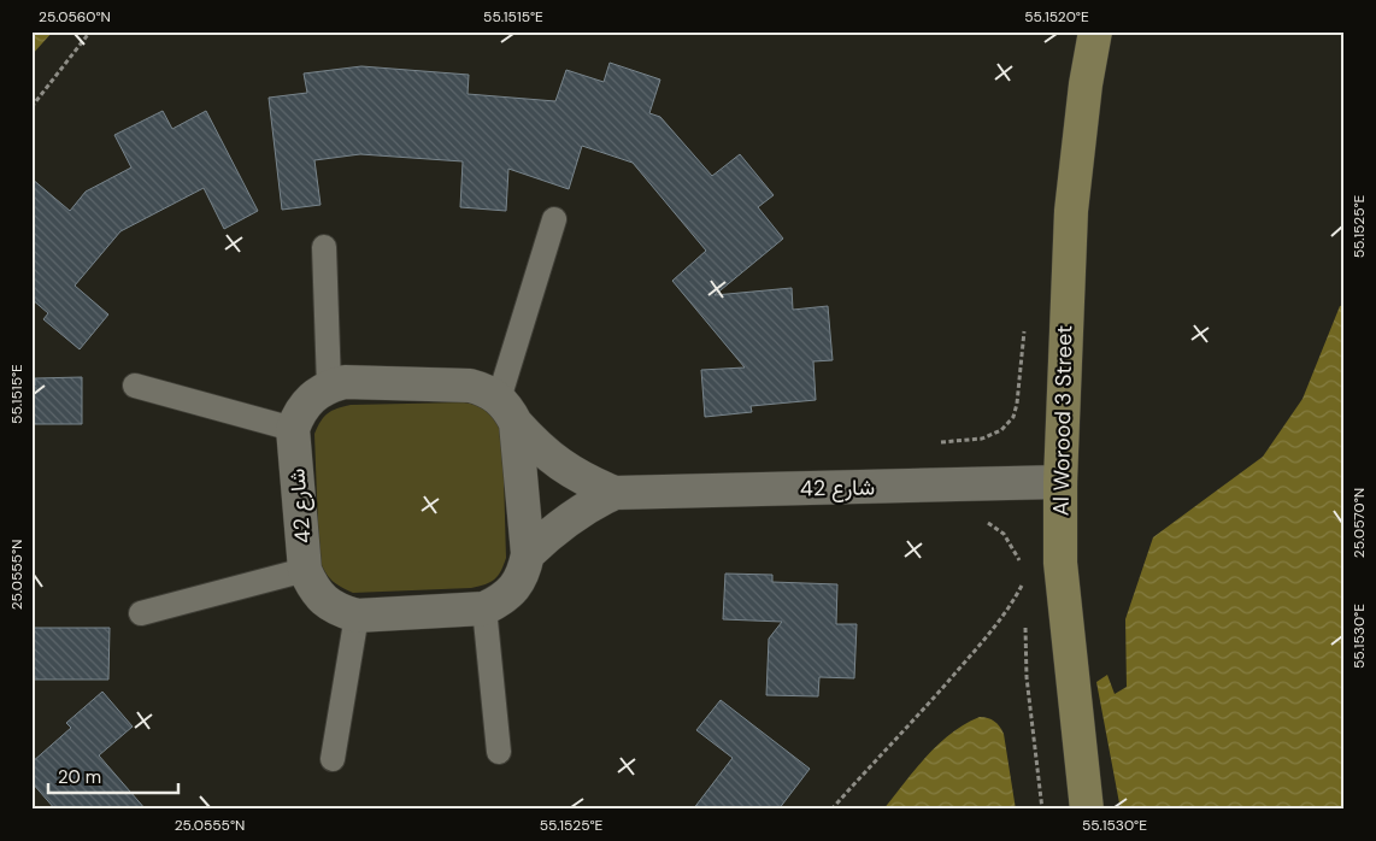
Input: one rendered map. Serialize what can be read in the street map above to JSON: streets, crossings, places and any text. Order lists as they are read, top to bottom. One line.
{"streets":{"street":["Al Worood 3 Street","شارع 42"]},"crossings":[["Al Worood 3 Street","شارع 42"]],"scale_bar":"20 m","coordinates":["25.0560°N","55.1515°E","55.1520°E","55.1525°E","25.0570°N","25.0555°N","55.1530°E"]}
